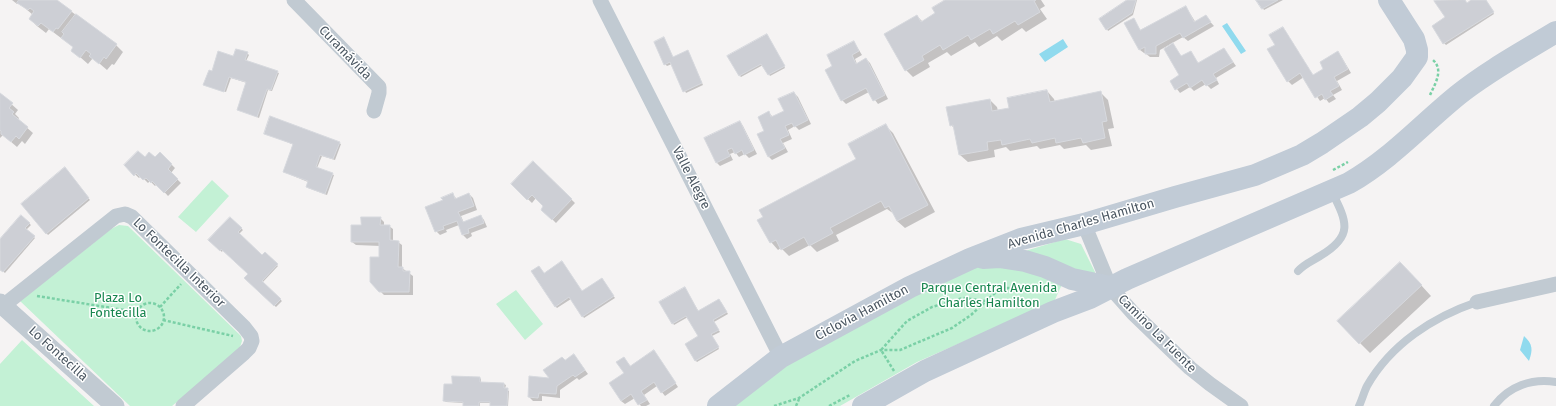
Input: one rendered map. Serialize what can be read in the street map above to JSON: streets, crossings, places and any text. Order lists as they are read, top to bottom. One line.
{"streets":{"main road":["Avenida Charles Hamilton"],"street":["Curamávida","Valle Alegre","Lo Fontecilla Interior","Camino La Fuente","Lo Fontecilla"]},"crossings":[["Valle Alegre","Avenida Charles Hamilton"],["Avenida Charles Hamilton","Camino La Fuente"],["Lo Fontecilla Interior","Lo Fontecilla"]],"parks":["Parque Central Avenida Charles Hamilton","Plaza Lo Fontecilla"]}
